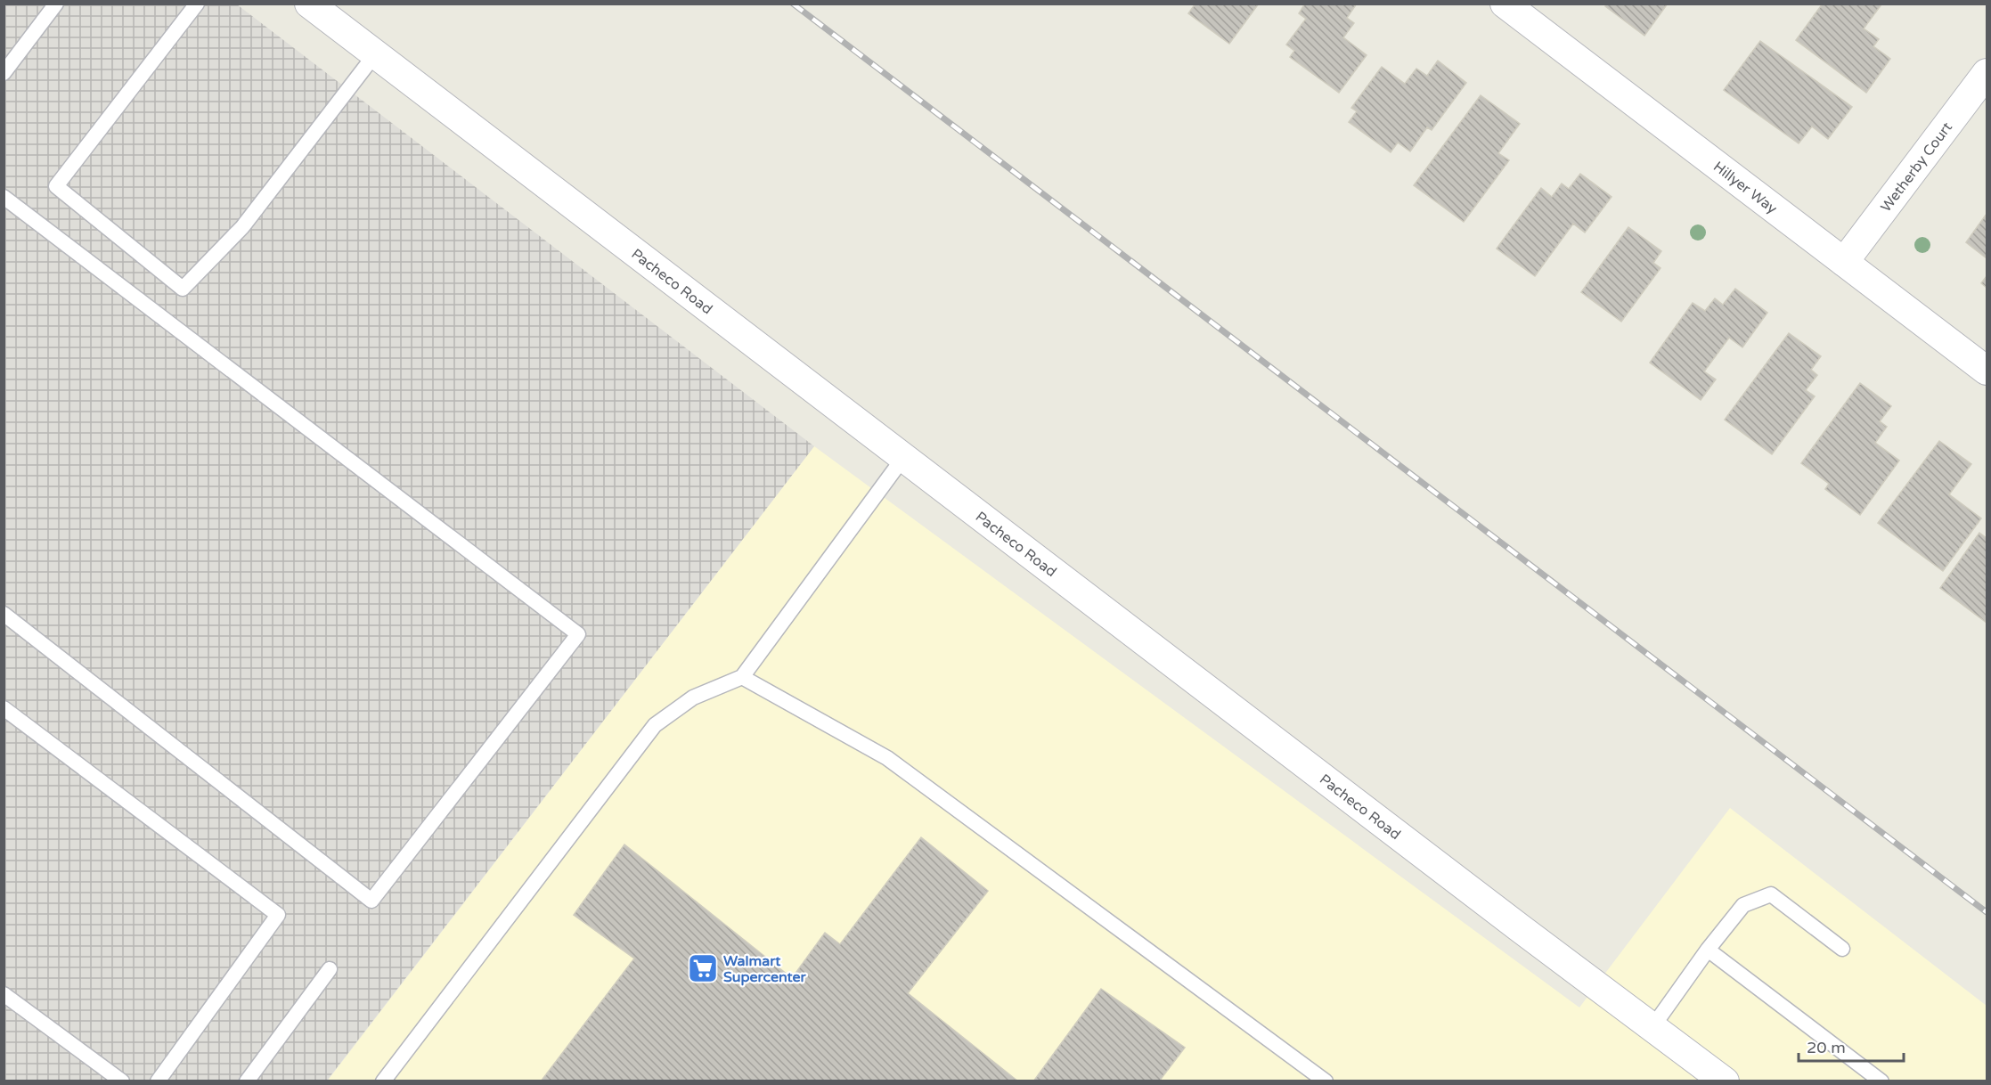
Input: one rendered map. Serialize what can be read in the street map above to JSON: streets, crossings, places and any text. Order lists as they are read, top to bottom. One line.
{"streets":{"street":["Wetherby Court","Hillyer Way","Pacheco Road"]},"crossings":[["Wetherby Court","Hillyer Way"]],"places":{"supermarket":["Walmart Supercenter"]},"scale_bar":"20 m"}
